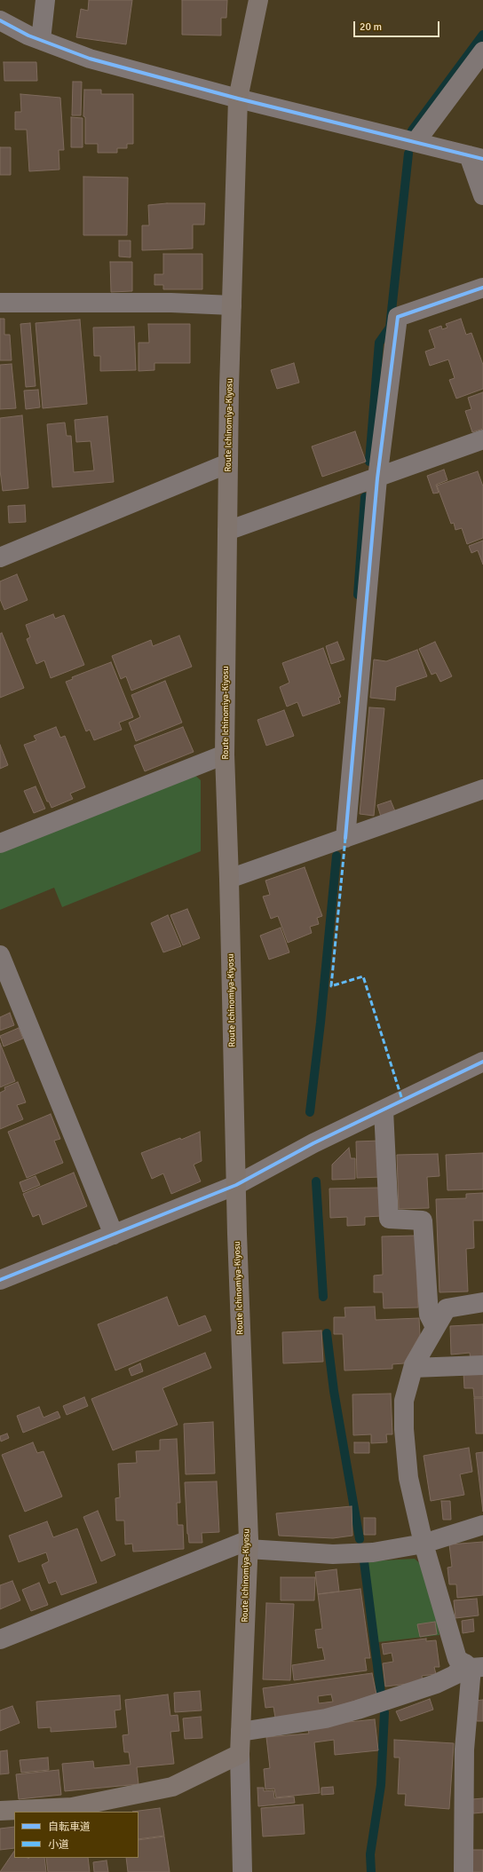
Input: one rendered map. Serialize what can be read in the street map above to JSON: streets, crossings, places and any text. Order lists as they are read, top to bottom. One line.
{"streets":{"main road":["Route Ichinomiya-Kiyosu"]},"legend":["自転車道","小道"],"scale_bar":"20 m"}
